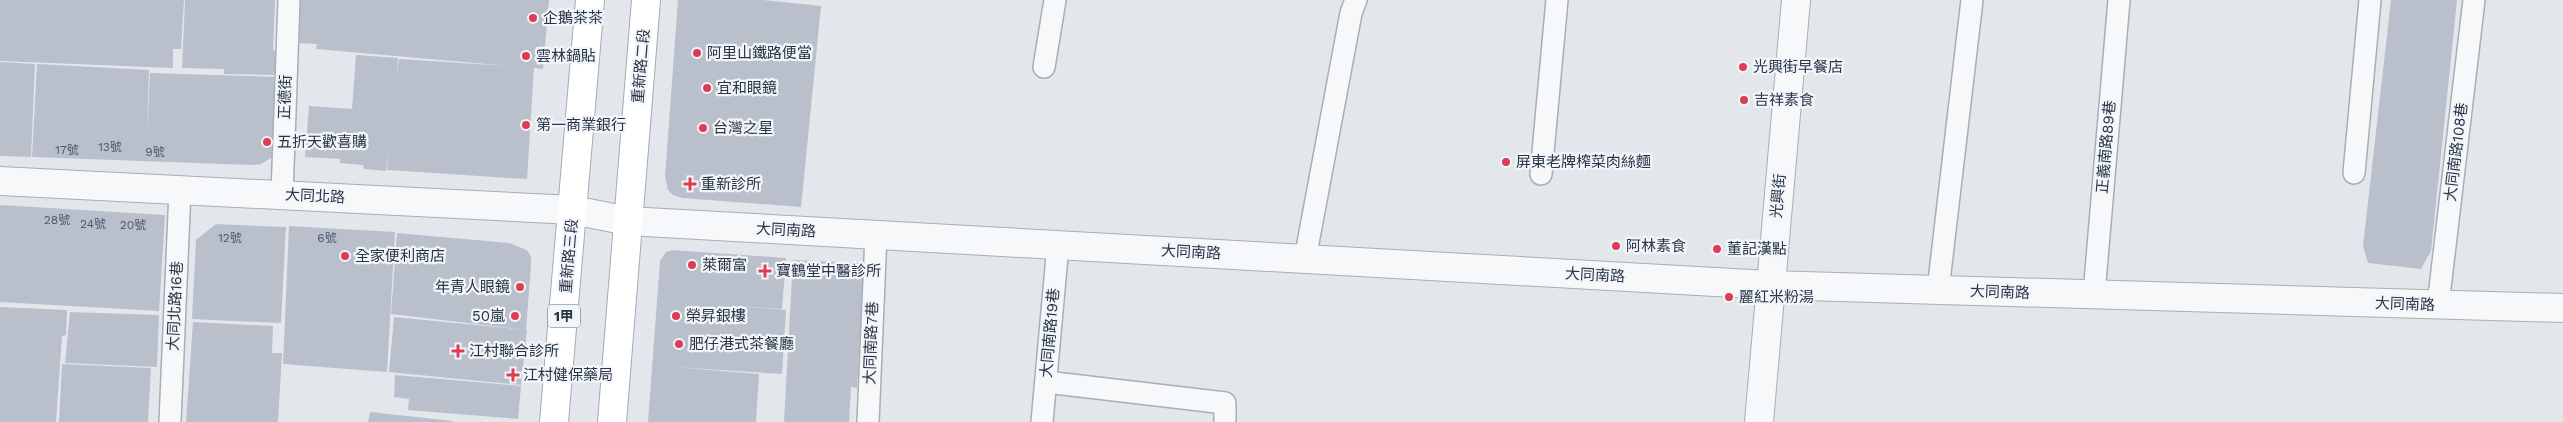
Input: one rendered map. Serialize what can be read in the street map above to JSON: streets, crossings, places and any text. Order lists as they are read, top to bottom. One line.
{"streets":{"main road":["重新路二段","重新路三段","1甲"],"street":["大同北路","光興街","大同南路"],"lane":["正德街","正義南路89巷","大同南路108巷","大同北路16巷","大同南路19巷","大同南路7巷"]},"crossings":[["重新路二段","大同北路"],["重新路二段","大同南路"],["正德街","大同北路"],["正義南路89巷","大同南路"],["大同南路108巷","大同南路"],["大同北路","大同南路"],["大同北路","重新路三段"],["大同北路","大同北路16巷"],["大同北路","1甲"],["光興街","大同南路"],["大同南路","大同南路19巷"],["大同南路","大同南路7巷"],["重新路三段","1甲"]],"places":{"other":["企鵝茶茶","阿里山鐵路便當","雲林鍋貼","光興街早餐店","宜和眼鏡","吉祥素食","第一商業銀行","台灣之星","五折天歡喜購","屏東老牌榨菜肉絲麵","阿林素食","董記漢點","全家便利商店","萊爾富","年青人眼鏡","麗紅米粉湯","50嵐","榮昇銀樓","肥仔港式茶餐廳"],"health":["重新診所","寶鶴堂中醫診所","江村聯合診所","江村健保藥局"]},"house_numbers":["13號","17號","9號","28號","24號","20號","12號","6號"]}
